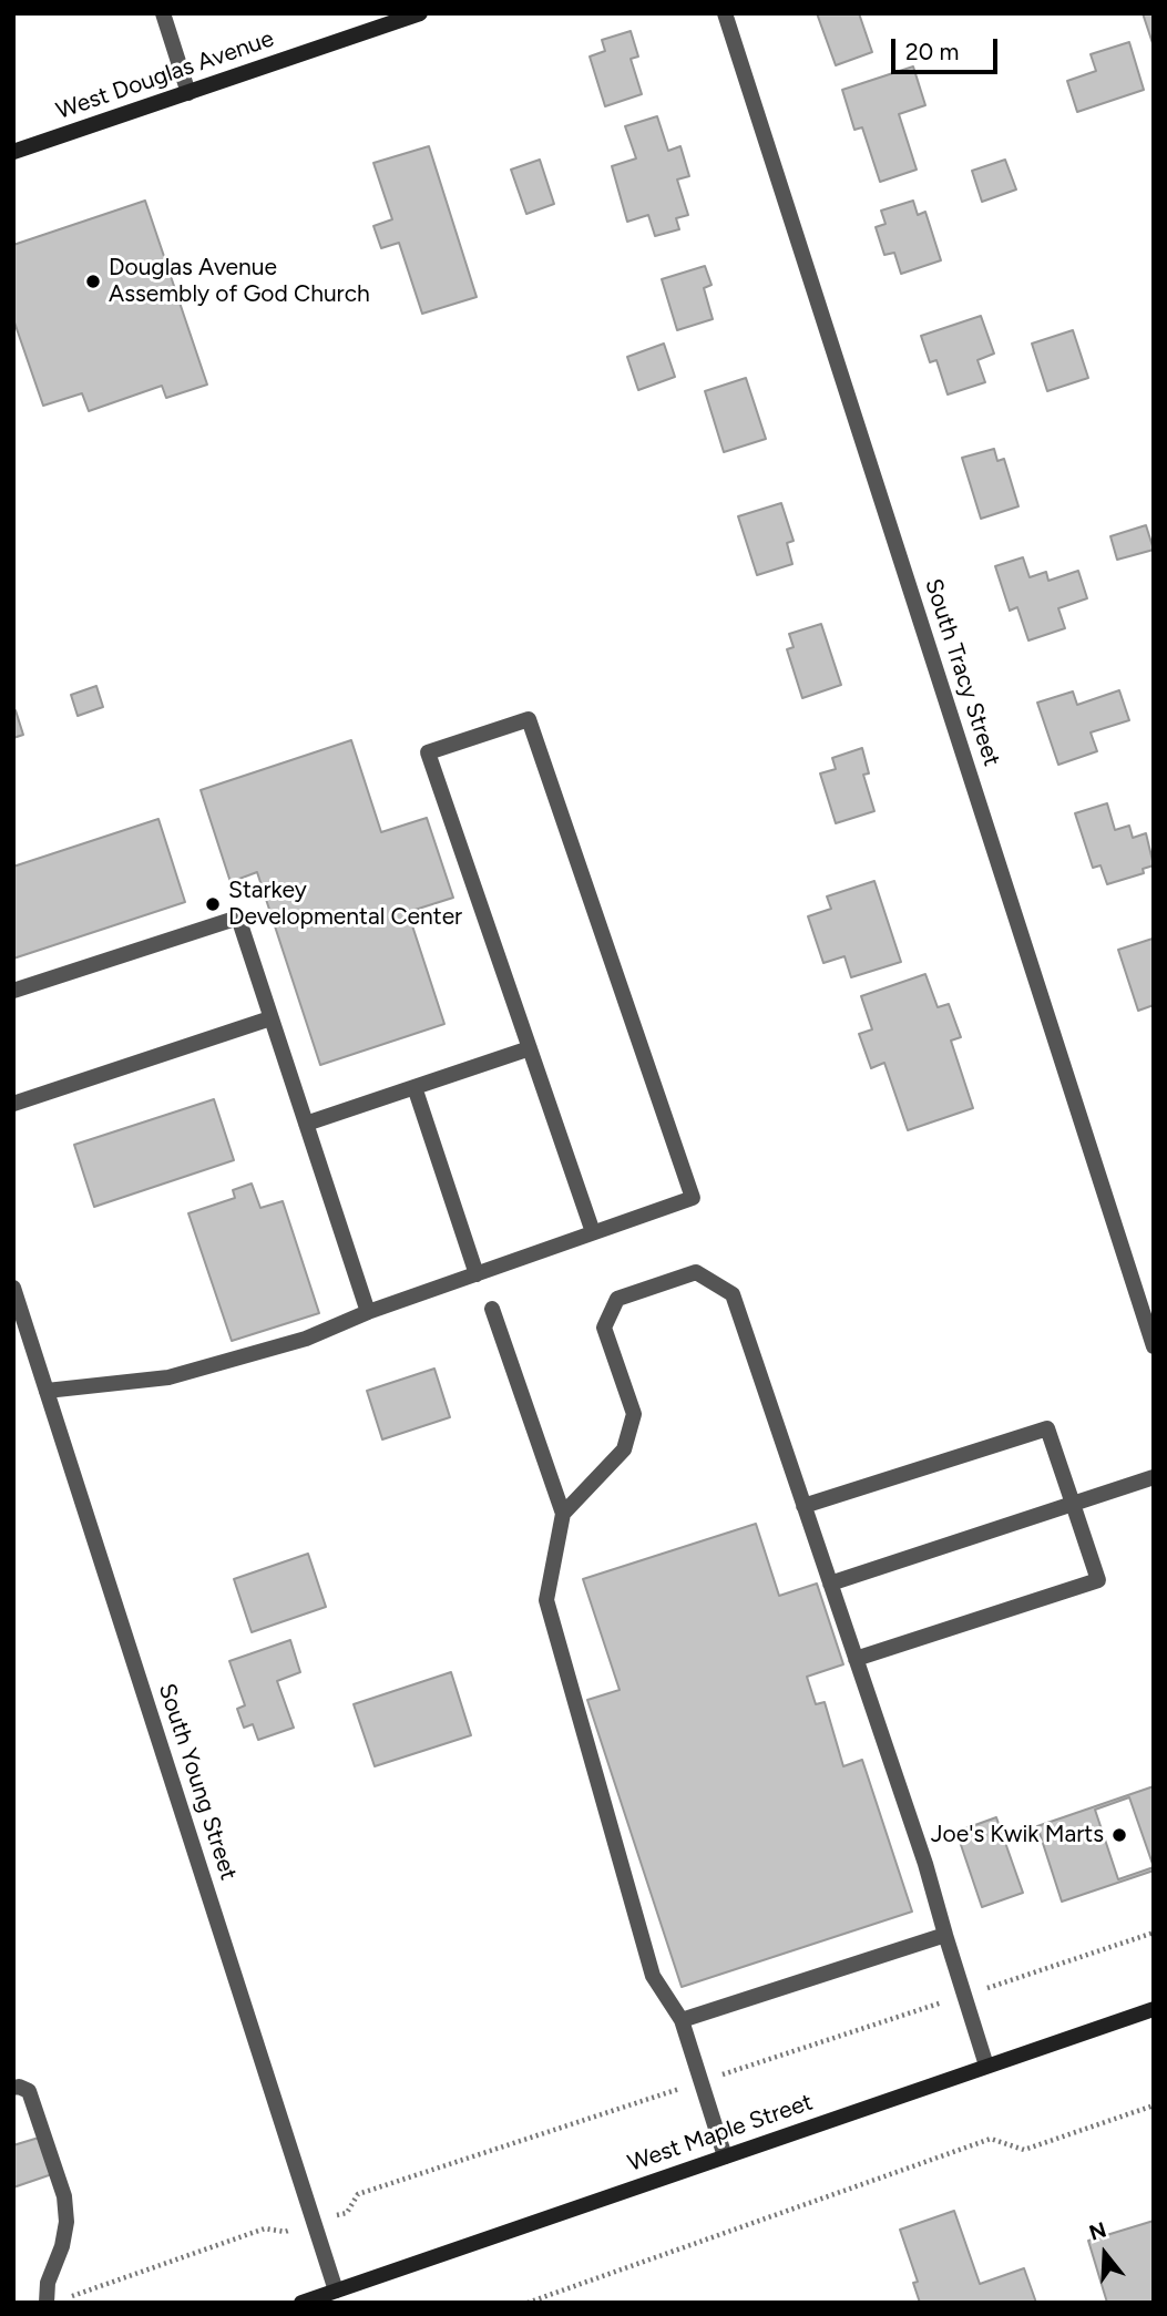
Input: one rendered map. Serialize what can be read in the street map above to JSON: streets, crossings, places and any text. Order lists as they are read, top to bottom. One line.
{"streets":{"main road":["West Douglas Avenue","West Maple Street"],"street":["South Tracy Street","South Young Street"]},"crossings":[["South Young Street","West Maple Street"]],"places":["Douglas Avenue Assembly of God Church","Starkey Developmental Center","Joe's Kwik Marts"],"scale_bar":"20 m","north":"top"}
